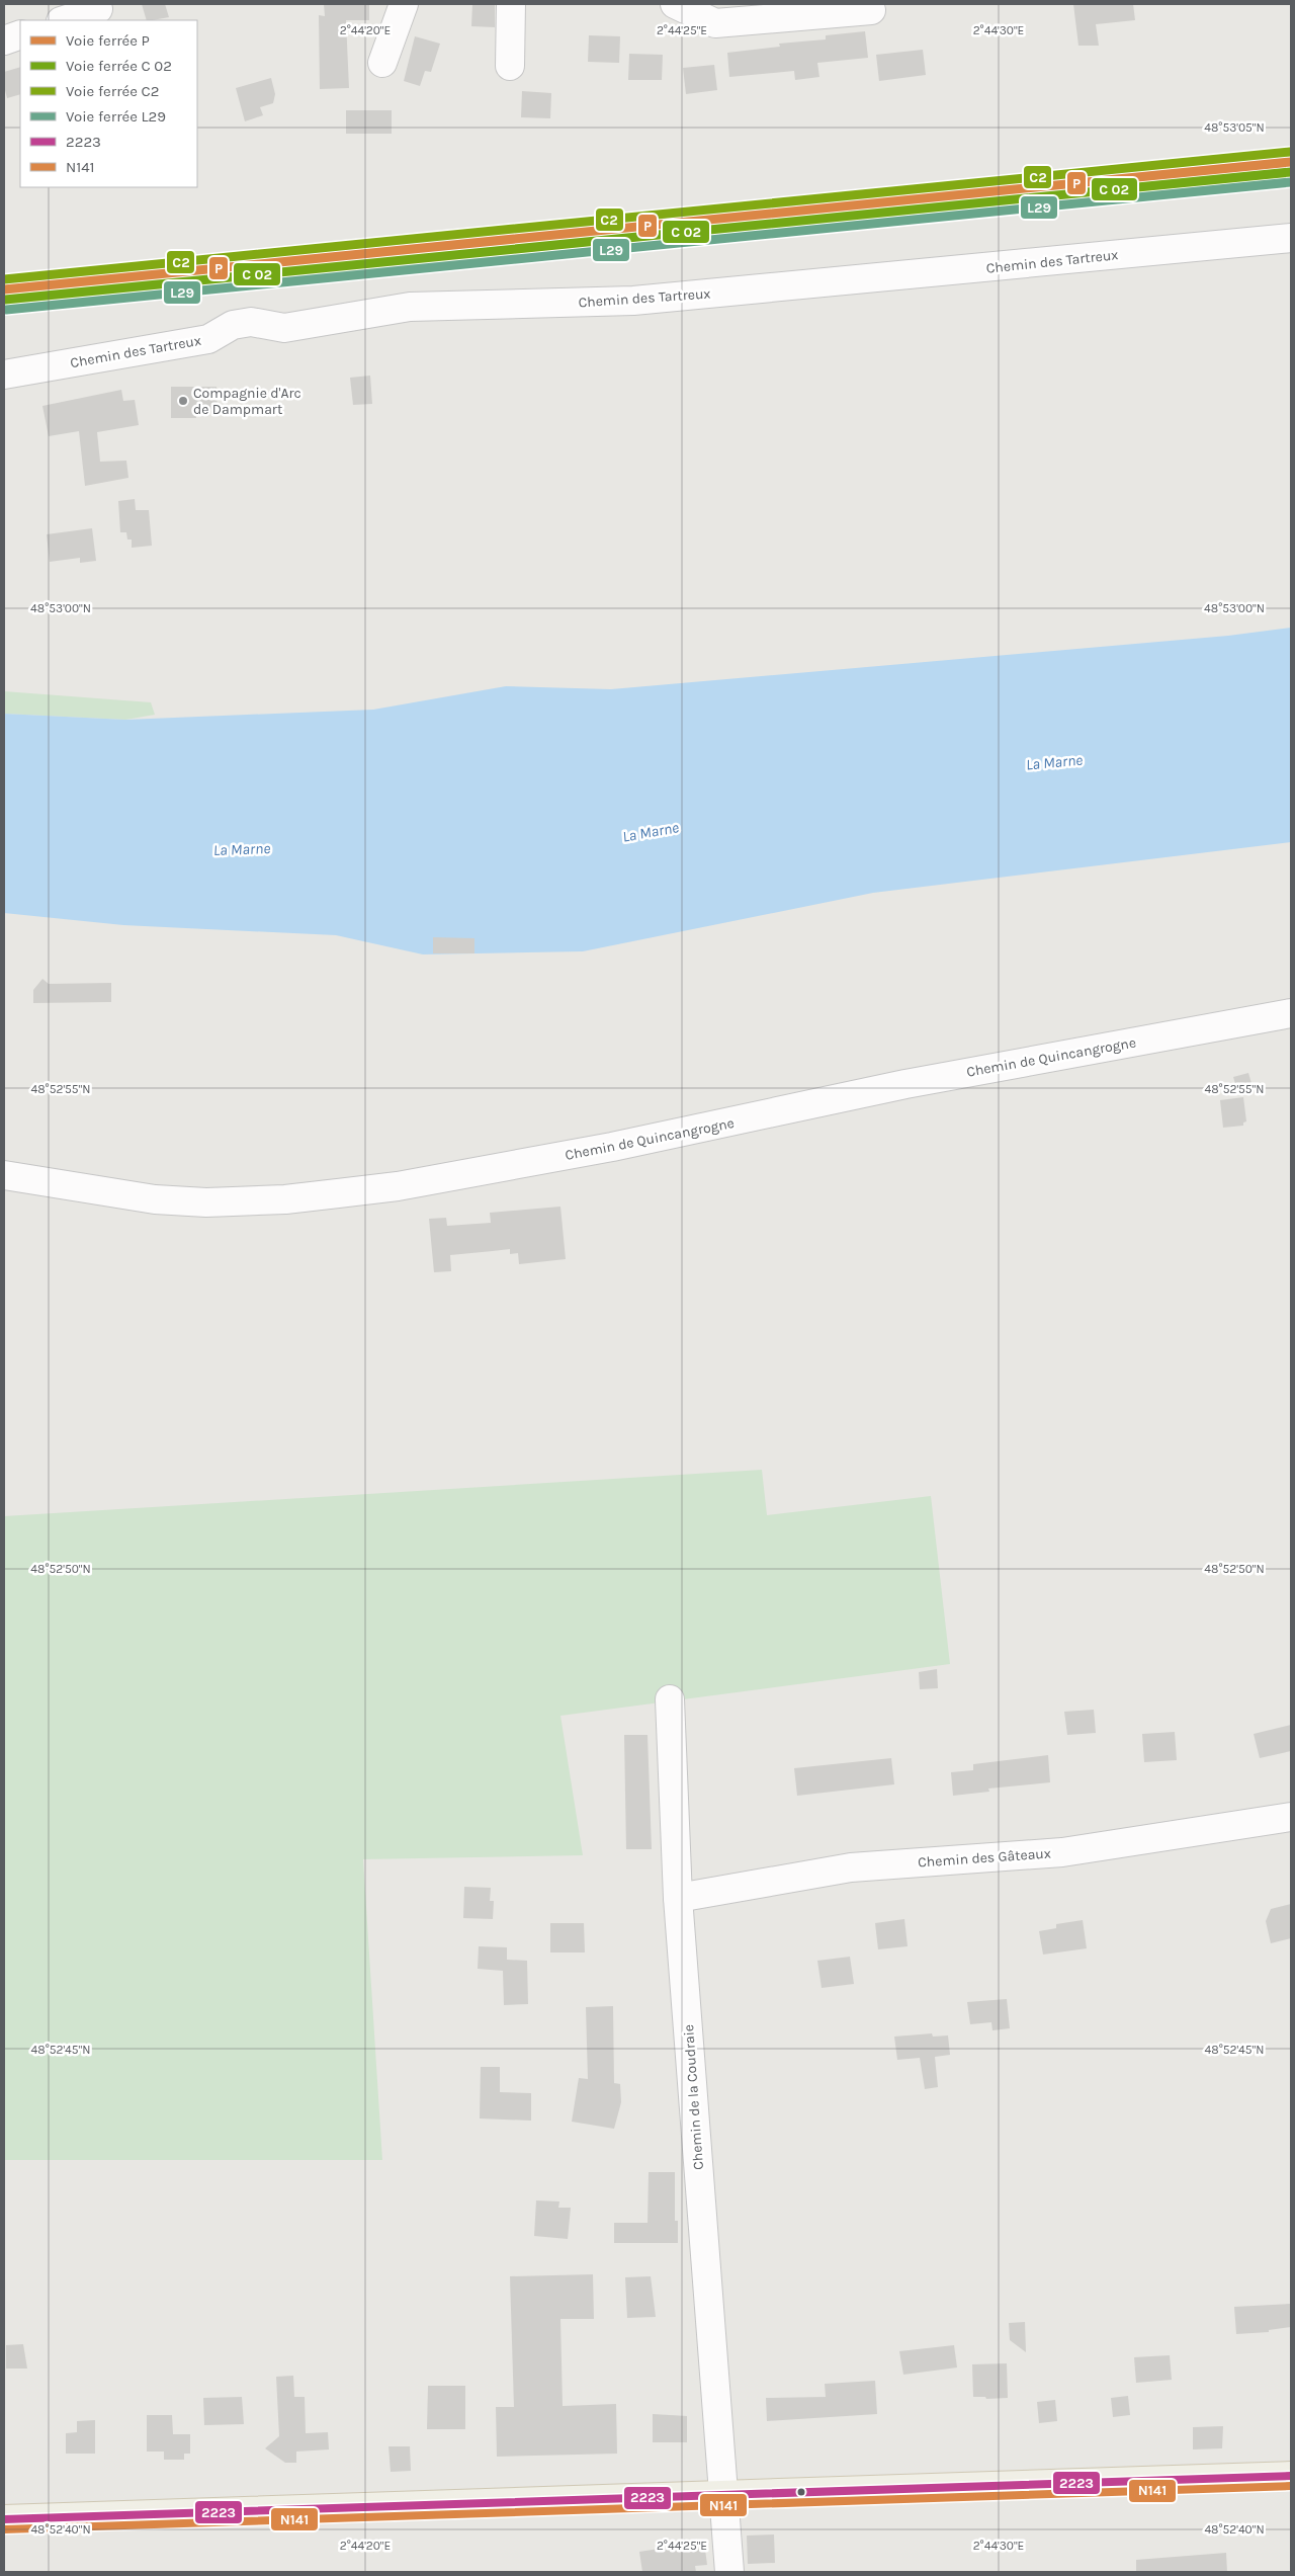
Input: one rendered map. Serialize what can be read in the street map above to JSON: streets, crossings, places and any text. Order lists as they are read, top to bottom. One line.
{"streets":{"street":["Chemin des Tartreux","Chemin de Quincangrogne","Chemin des Gâteaux","Chemin de la Coudraie"]},"crossings":[["Chemin des Gâteaux","Chemin de la Coudraie"]],"water":["La Marne"],"places":["Compagnie d'Arc de Dampmart"],"lines":["rail line C2","rail line P","rail line L29","transit line 2223","transit line N141"],"legend":["Voie ferrée P","Voie ferrée C 02","Voie ferrée C2","Voie ferrée L29","2223","N141"],"coordinates":["2°44'20\"E","2°44'25\"E","2°44'30\"E","48°53'05\"N","48°53'00\"N","48°52'55\"N","48°52'50\"N","48°52'45\"N","48°52'40\"N"]}
